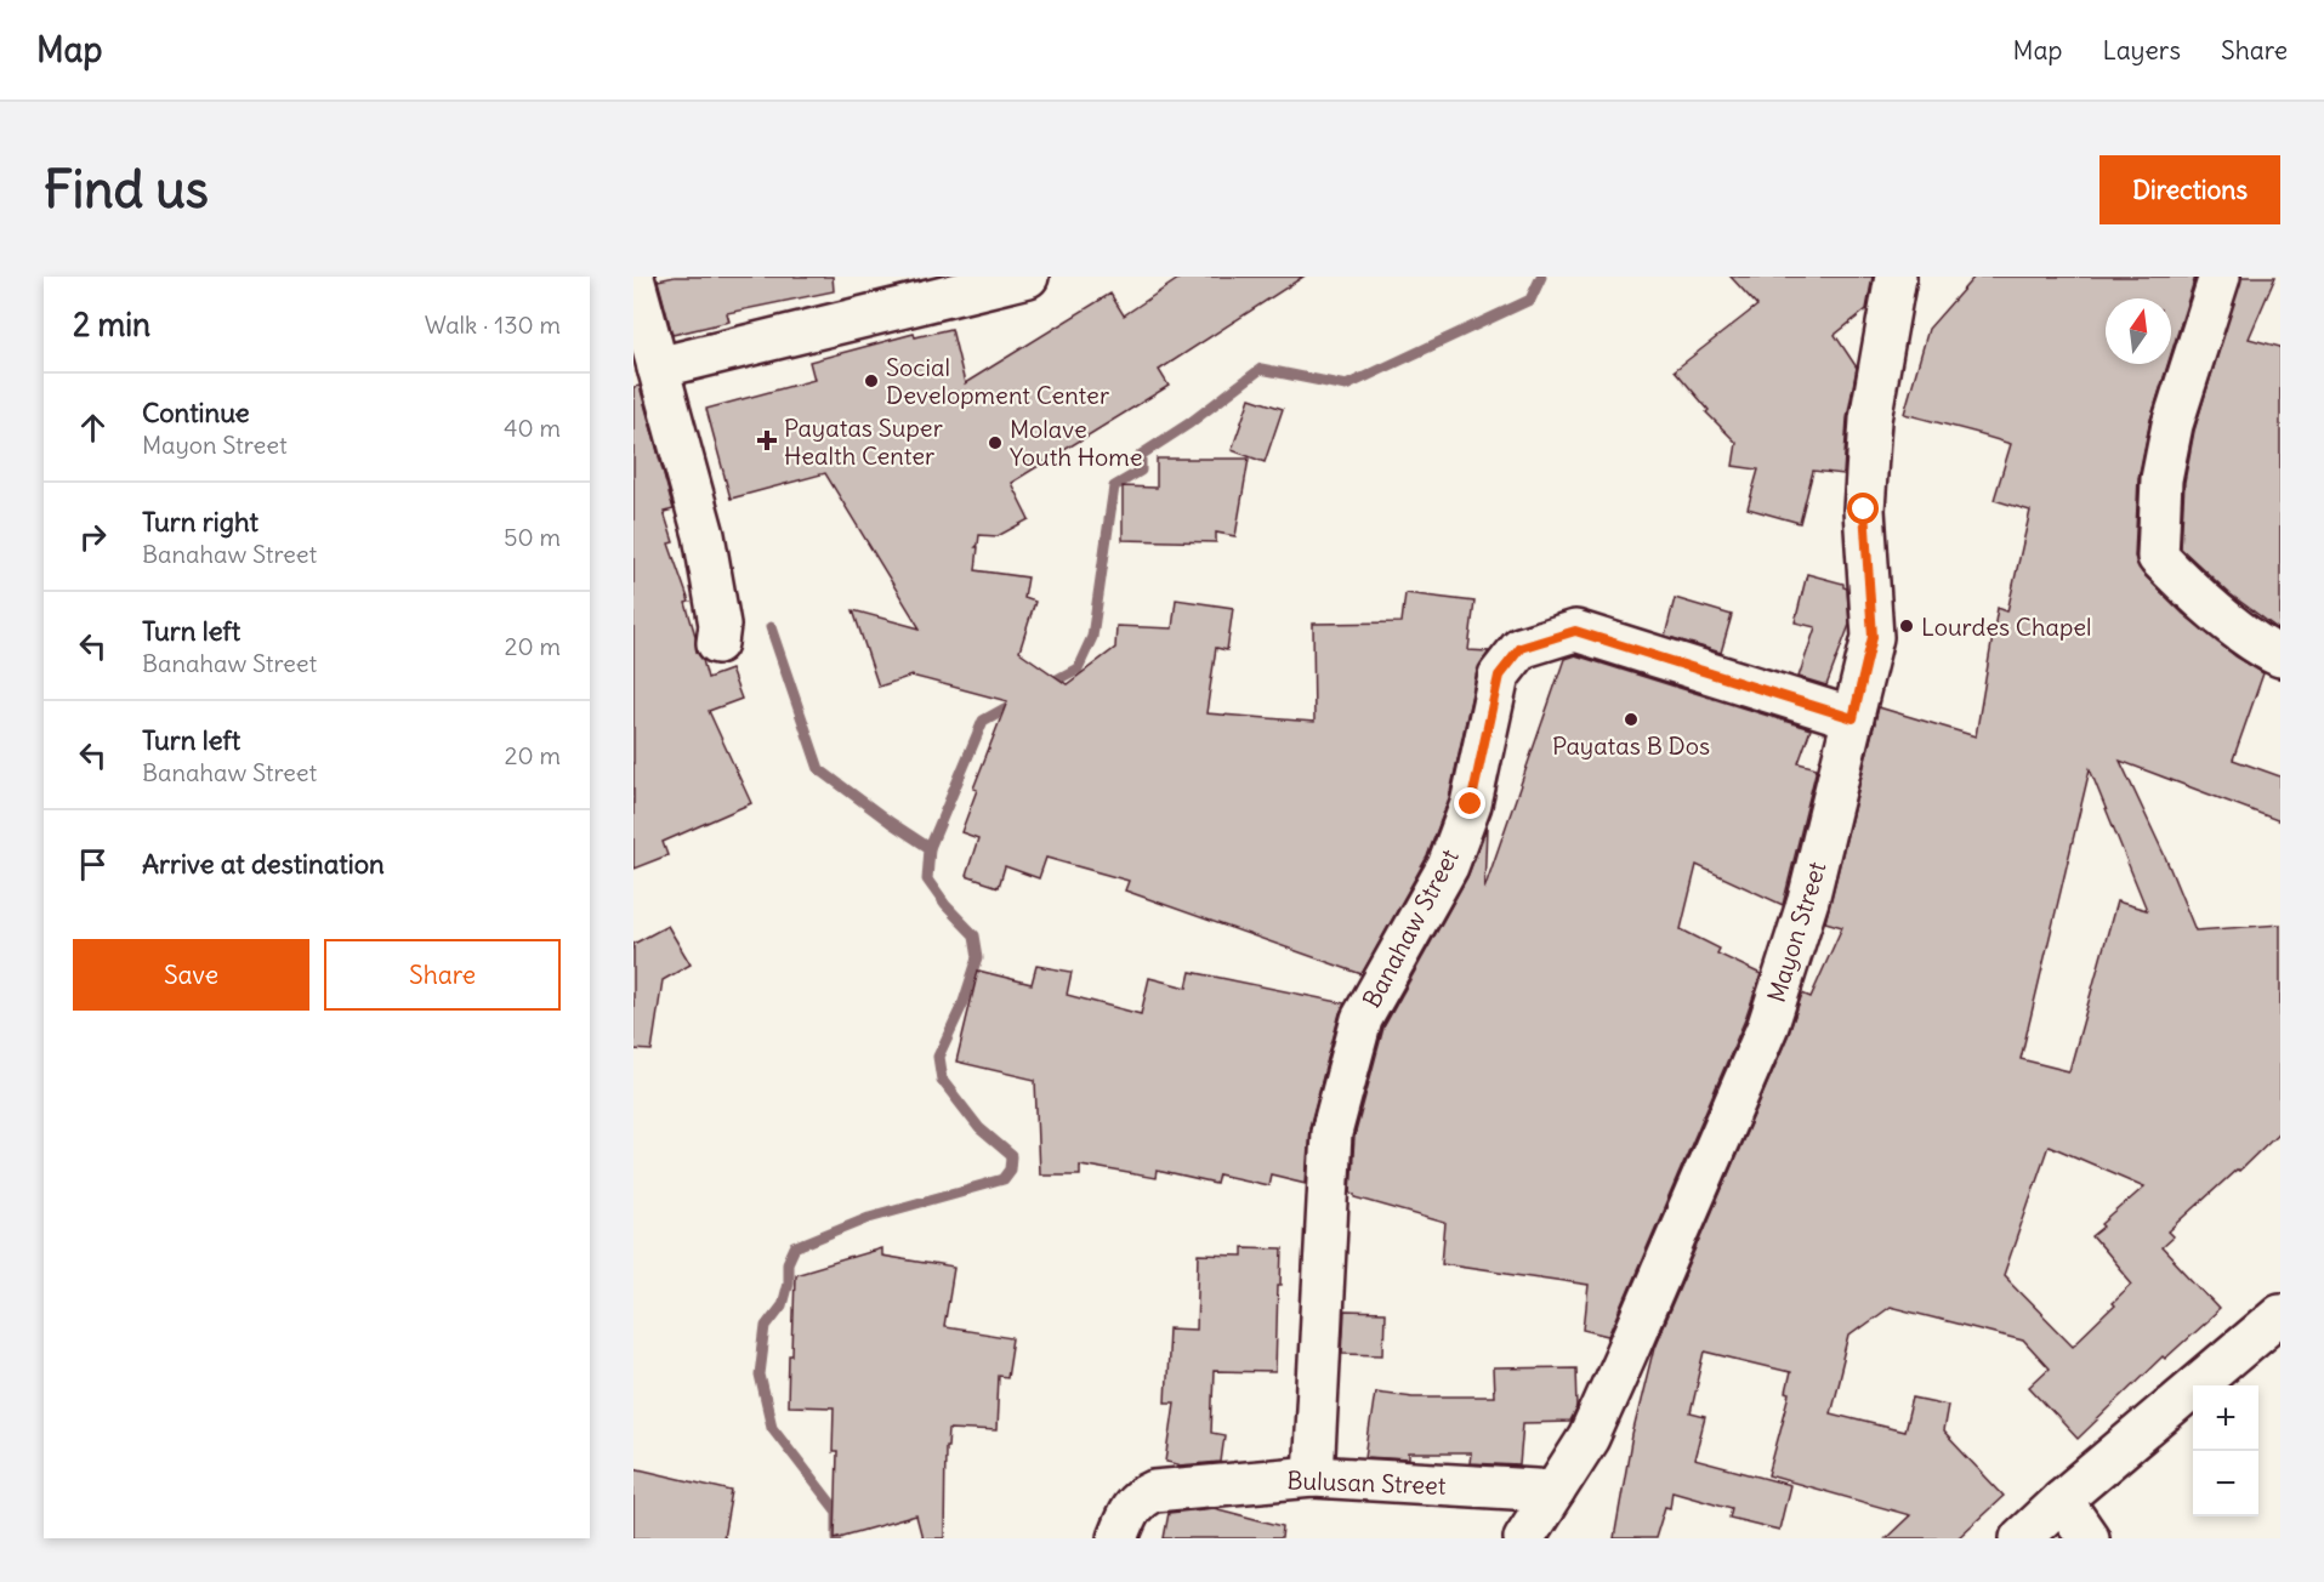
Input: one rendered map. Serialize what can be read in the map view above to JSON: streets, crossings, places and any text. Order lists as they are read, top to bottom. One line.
{"streets":{"street":["Banahaw Street","Mayon Street","Bulusan Street"]},"crossings":[["Banahaw Street","Mayon Street"],["Banahaw Street","Bulusan Street"],["Mayon Street","Bulusan Street"]],"places":{"other":["Social Development Center","Molave Youth Home","Lourdes Chapel","Payatas B Dos"],"health":["Payatas Super Health Center"]},"north":"top","page":{"header":"Map","nav":["Map","Layers","Share"],"buttons":["Directions",["Save","Share"]],"title":"Find us","heading":["2 min","Walk · 130 m"],"list":[["Continue","Mayon Street","40 m"],["Turn right","Banahaw Street","50 m"],["Turn left","Banahaw Street","20 m"],["Turn left","Banahaw Street","20 m"],"Arrive at destination"],"map_buttons":["+","−"]}}
